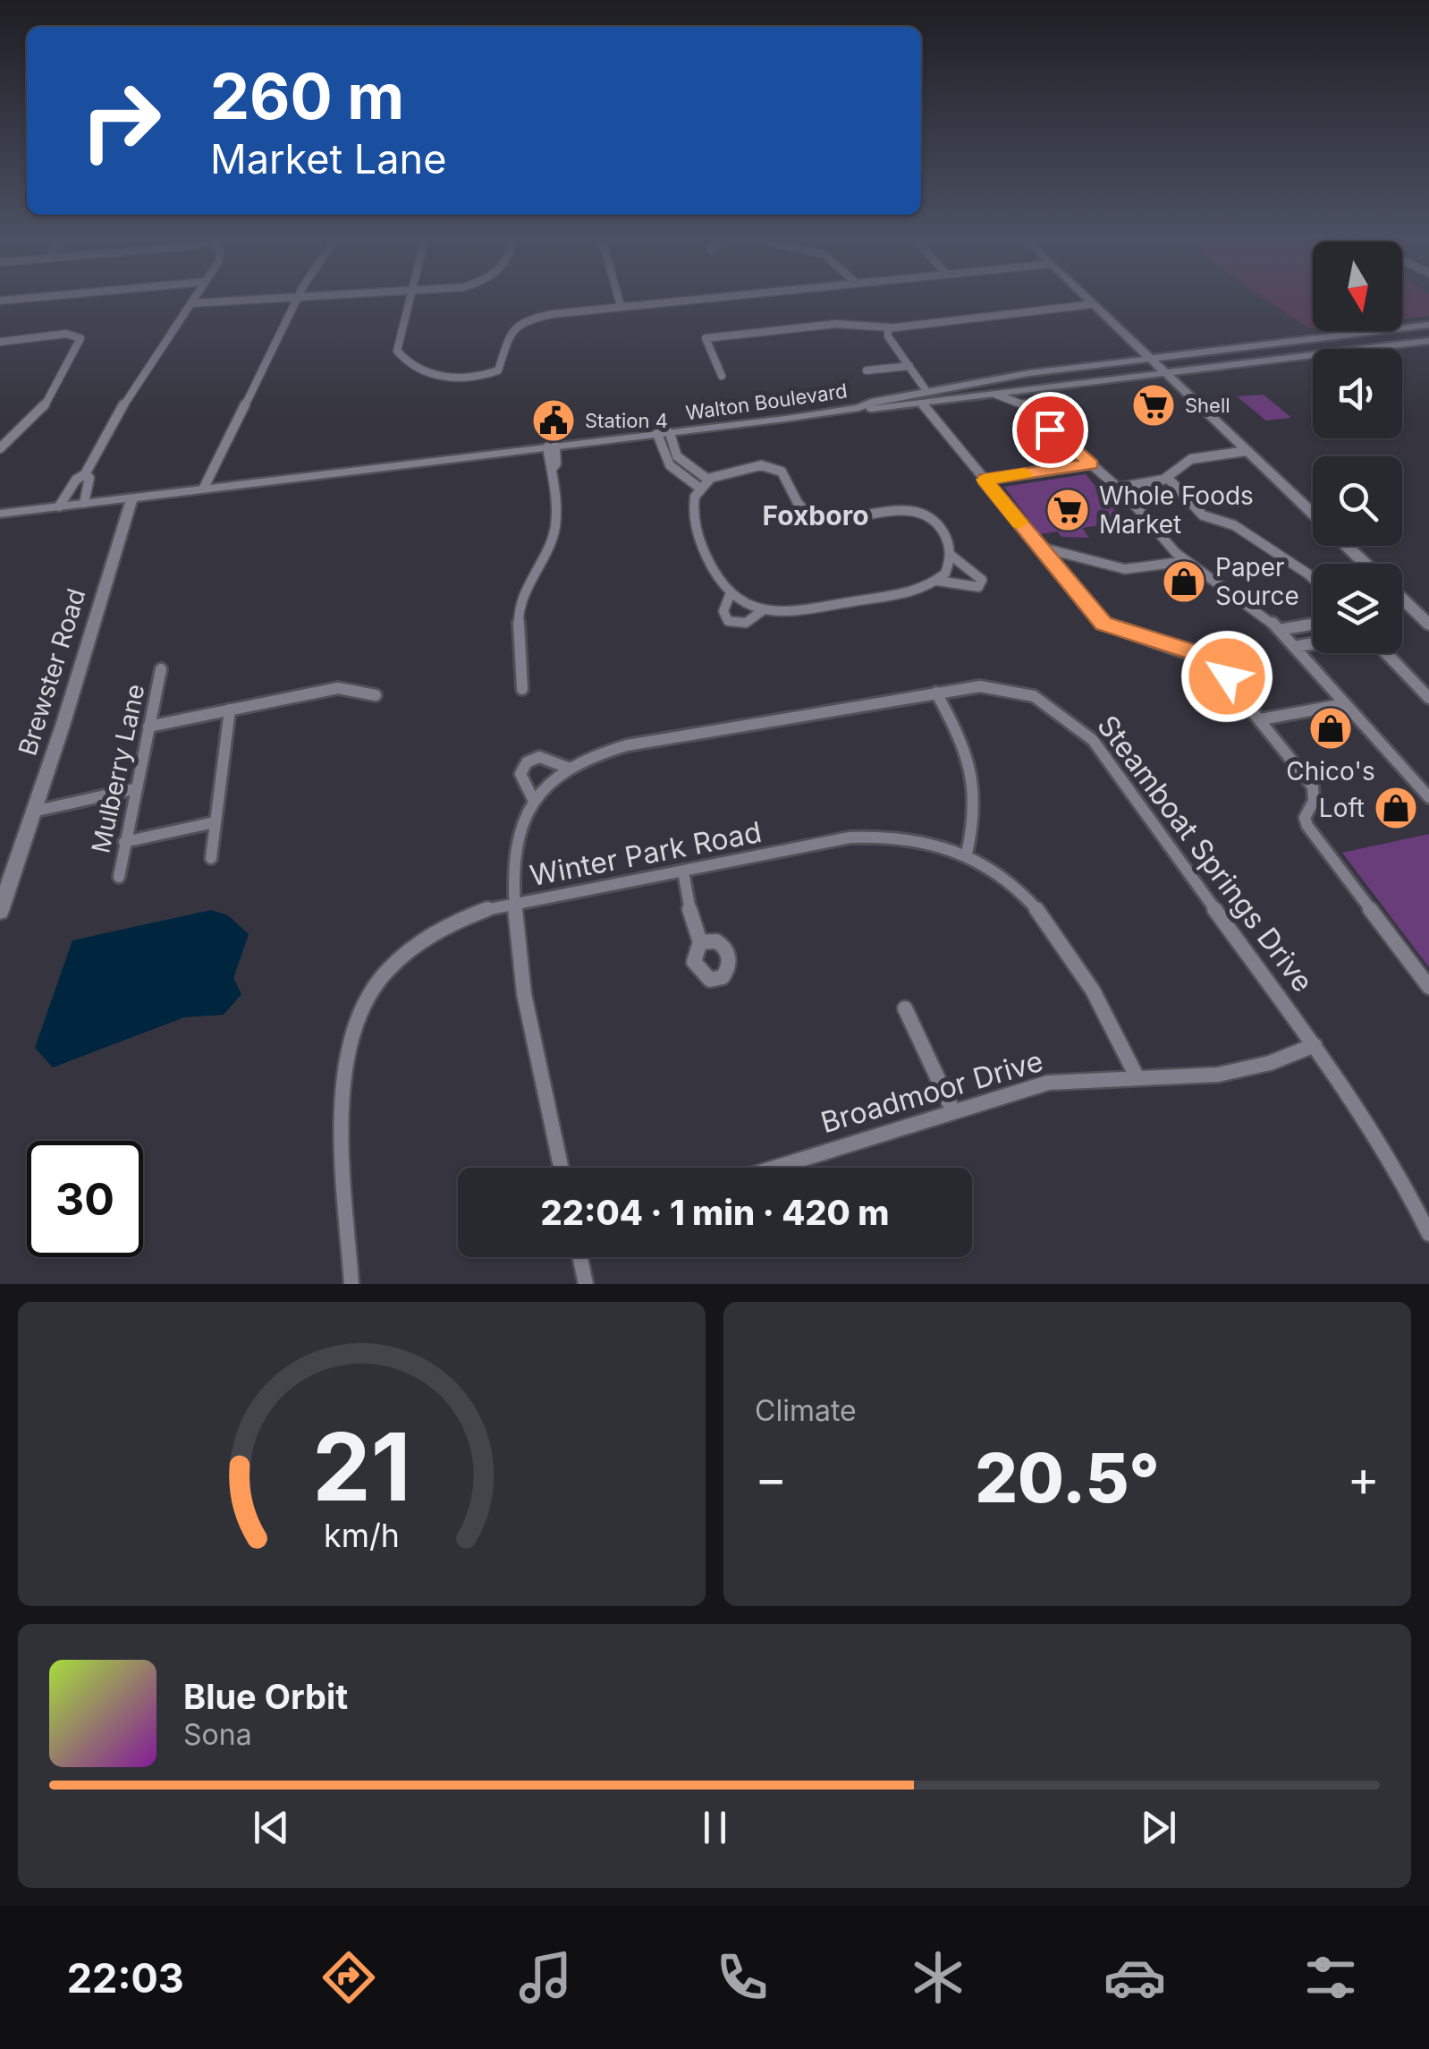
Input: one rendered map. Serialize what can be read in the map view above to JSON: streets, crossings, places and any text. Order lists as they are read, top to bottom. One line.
{"streets":{"main road":["Walton Boulevard","Brewster Road"],"street":["Mulberry Lane","Winter Park Road","Steamboat Springs Drive","Broadmoor Drive"]},"crossings":[["Walton Boulevard","Brewster Road"],["Winter Park Road","Steamboat Springs Drive"],["Winter Park Road","Broadmoor Drive"],["Steamboat Springs Drive","Broadmoor Drive"]],"districts":["Foxboro"],"places":{"supermarket":["Shell","Whole Foods Market"],"public building":["Station 4"],"shop":["Paper Source","Chico's","Loft"]},"north":"bottom","page":{"turn":["260 m","Market Lane"],"limit":"30","trip":"22:04 · 1 min · 420 m","tile":"Climate","heat":["−","20.5°","+"],"song":["Blue Orbit","Sona"],"tabs":"22:03","gauge":["21","km/h"]}}
